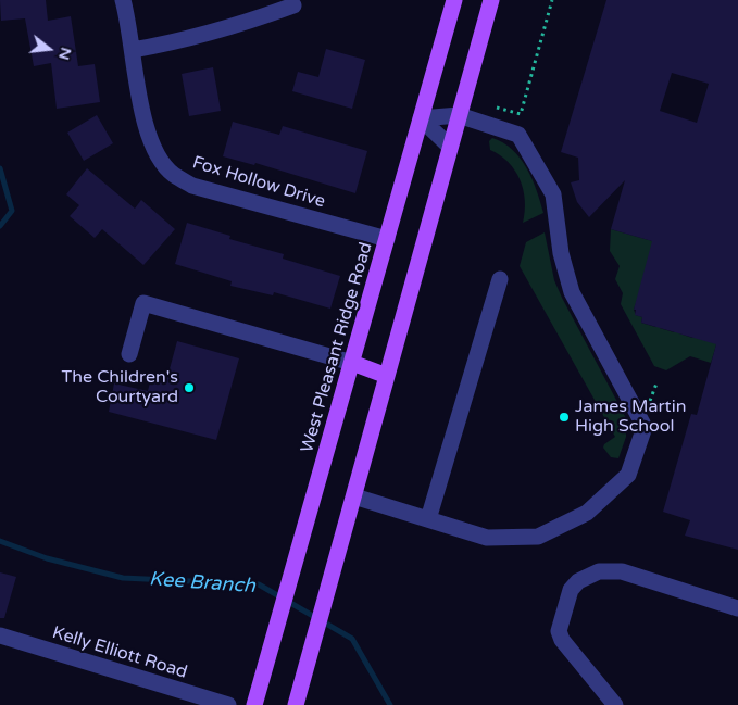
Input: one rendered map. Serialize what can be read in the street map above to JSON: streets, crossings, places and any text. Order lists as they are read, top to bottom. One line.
{"streets":{"main road":["West Pleasant Ridge Road"],"street":["Fox Hollow Drive","Kelly Elliott Road"]},"crossings":[["Fox Hollow Drive","West Pleasant Ridge Road"]],"water":["Kee Branch"],"places":["The Children's Courtyard","James Martin High School"],"north":"right"}
